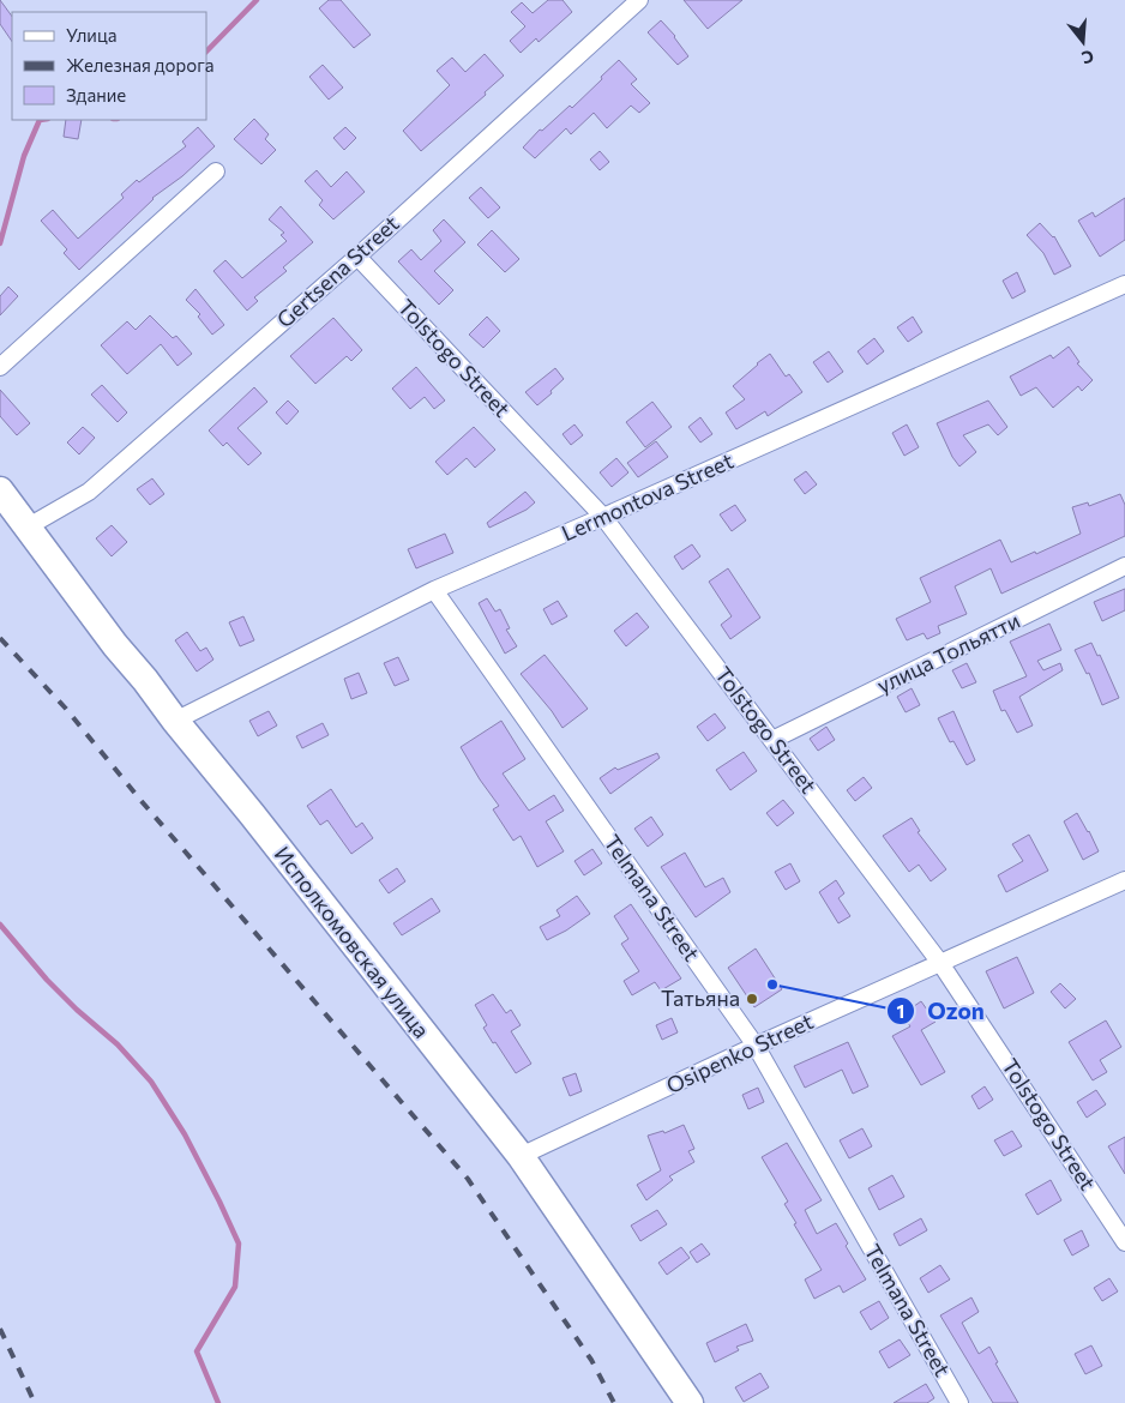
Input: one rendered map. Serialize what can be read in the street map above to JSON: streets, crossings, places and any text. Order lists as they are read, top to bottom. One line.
{"streets":{"main road":["Исполкомовская улица"],"street":["Gertsena Street","Tolstogo Street","Lermontova Street","улица Тольятти","Telmana Street","Osipenko Street"]},"crossings":[["Gertsena Street","Tolstogo Street"],["Gertsena Street","Исполкомовская улица"],["Tolstogo Street","Lermontova Street"],["Tolstogo Street","улица Тольятти"],["Tolstogo Street","Osipenko Street"],["Lermontova Street","Telmana Street"],["Lermontova Street","Исполкомовская улица"],["Telmana Street","Osipenko Street"],["Исполкомовская улица","Osipenko Street"]],"places":["Ozon","Татьяна"],"legend":["Улица","Железная дорога","Здание"],"north":"bottom"}
